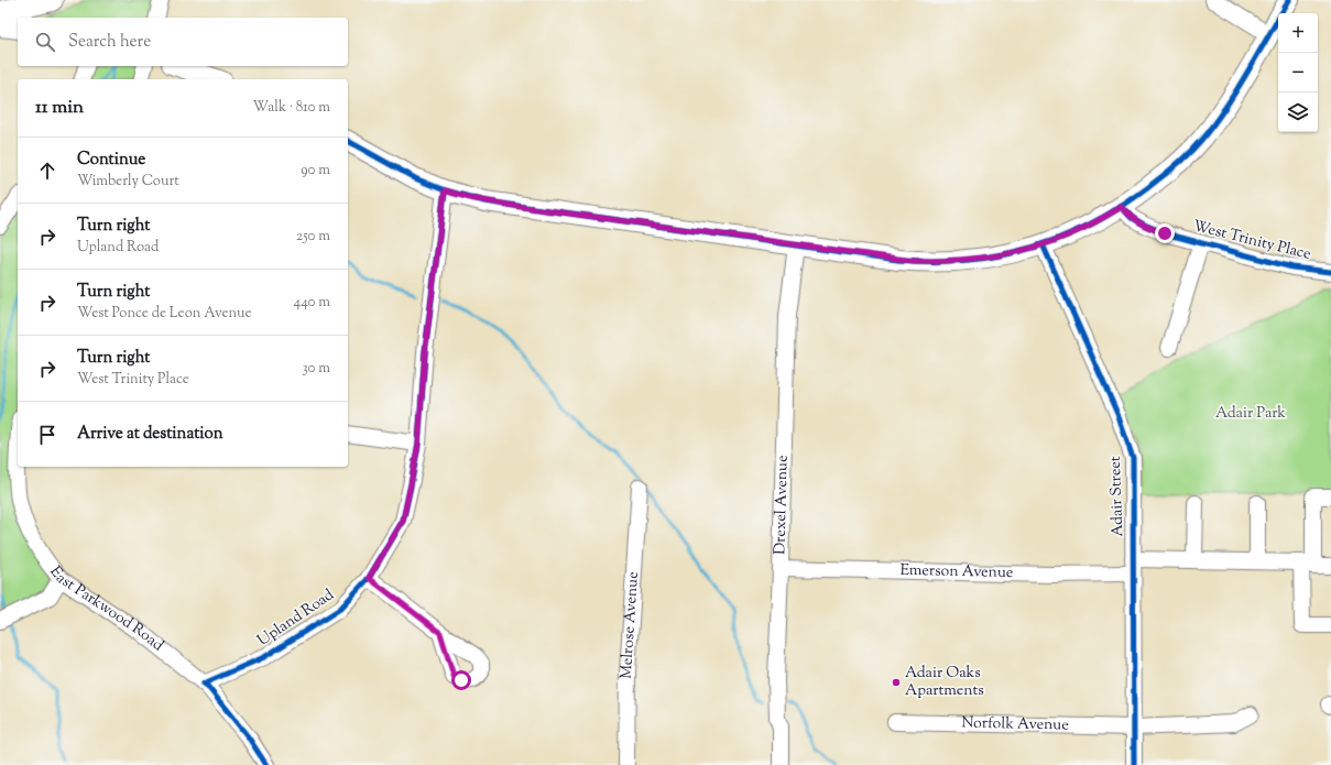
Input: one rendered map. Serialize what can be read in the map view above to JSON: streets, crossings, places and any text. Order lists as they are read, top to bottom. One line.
{"streets":{"street":["West Trinity Place","Adair Street","Drexel Avenue","Emerson Avenue","East Parkwood Road","Upland Road","Melrose Avenue","Norfolk Avenue"]},"crossings":[["Adair Street","Emerson Avenue"],["Adair Street","Norfolk Avenue"],["Drexel Avenue","Emerson Avenue"],["East Parkwood Road","Upland Road"]],"parks":["Adair Park"],"places":["Adair Oaks Apartments"],"page":{"map_buttons":["+","−"],"search":"Search here","heading":["11 min","Walk · 810 m"],"list":[["Continue","Wimberly Court","90 m"],["Turn right","Upland Road","250 m"],["Turn right","West Ponce de Leon Avenue","440 m"],["Turn right","West Trinity Place","30 m"],"Arrive at destination"]}}
